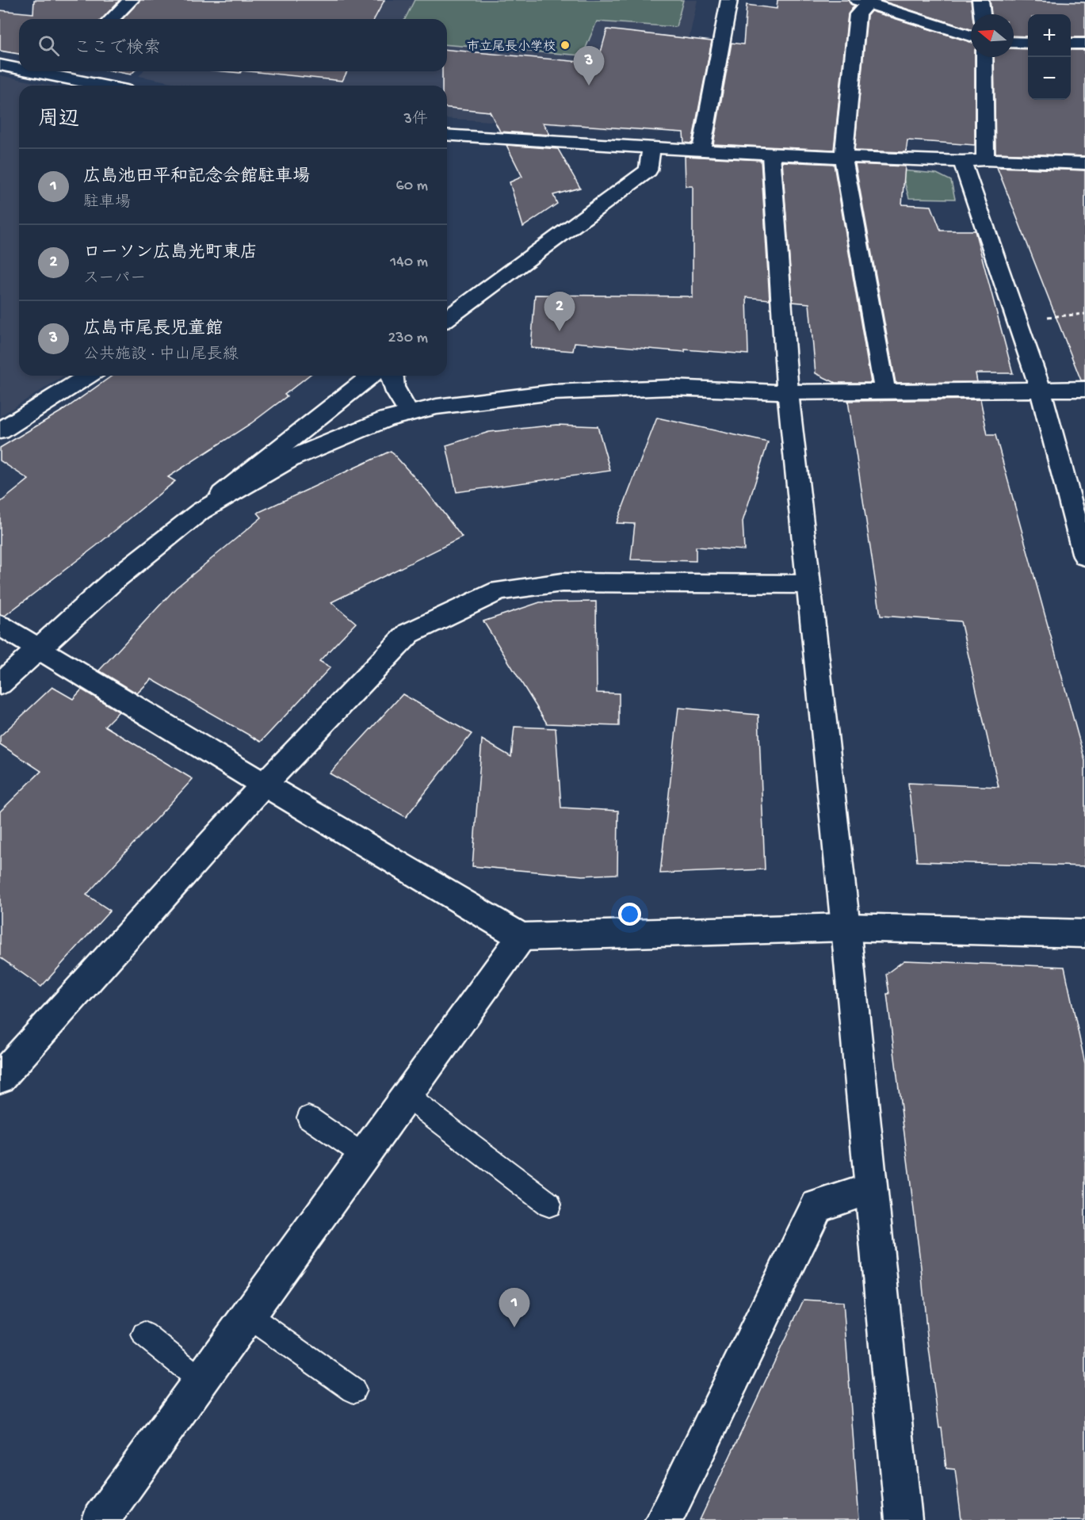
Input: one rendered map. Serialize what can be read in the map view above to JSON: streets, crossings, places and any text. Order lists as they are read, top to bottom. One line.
{"places":["市立尾長小学校"],"north":"left","page":{"map_buttons":["+","−"],"search":"ここで検索","pins":["3","2","1"],"heading":["周辺","3件"],"list":[{"mark":"1","name":"広島池田平和記念会館駐車場","note":"駐車場","value":"60 m"},{"mark":"2","name":"ローソン広島光町東店","note":"スーパー","value":"140 m"},{"mark":"3","name":"広島市尾長児童館","note":"公共施設 · 中山尾長線","value":"230 m"}]}}
